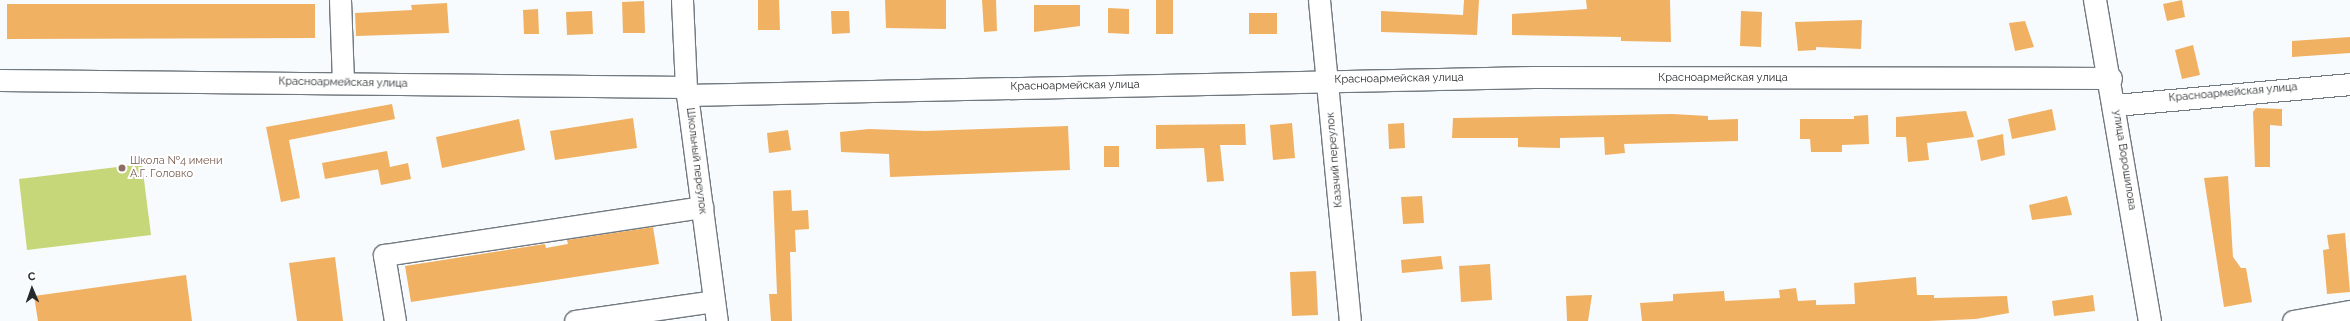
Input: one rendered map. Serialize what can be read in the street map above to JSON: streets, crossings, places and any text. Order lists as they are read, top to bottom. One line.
{"streets":{"main road":["улица Ворошилова"],"street":["Красноармейская улица","Казачий переулок","Школьный переулок"]},"crossings":[["Красноармейская улица","Казачий переулок"],["Красноармейская улица","улица Ворошилова"],["Красноармейская улица","Школьный переулок"]],"places":["Школа №4 имени А.Г. Головко"],"north":"top"}
